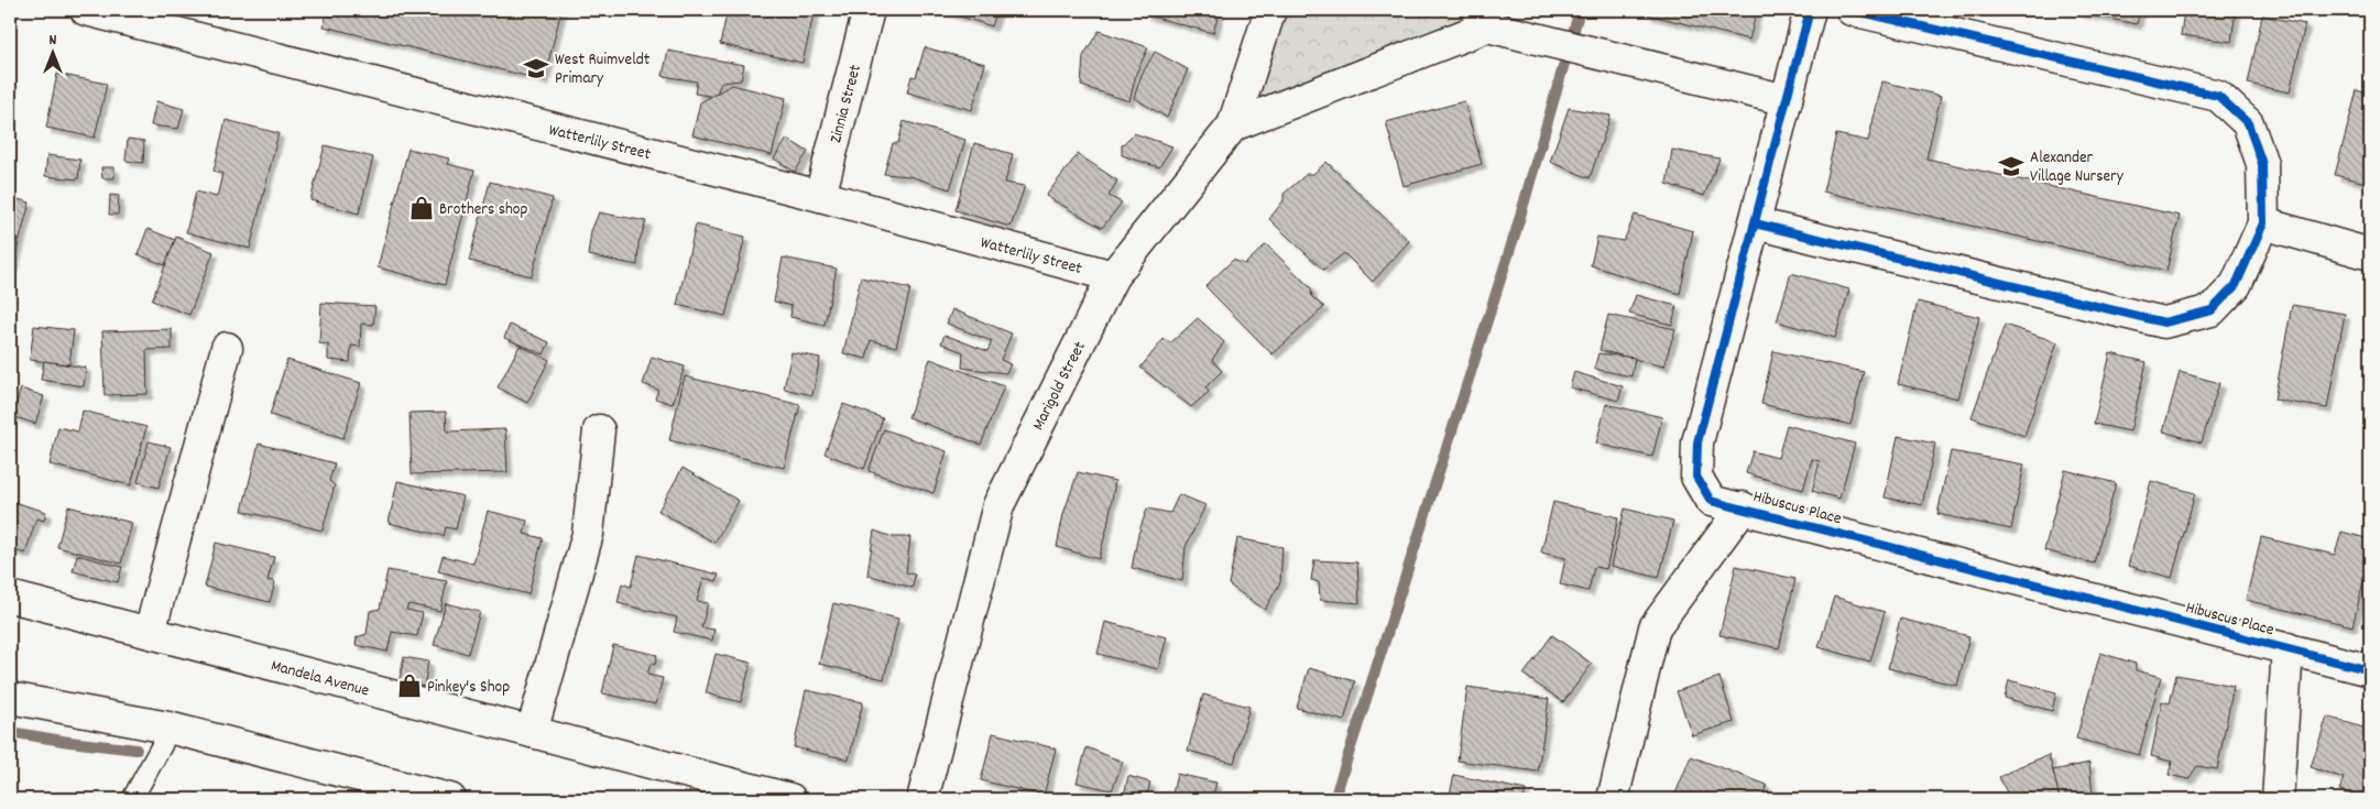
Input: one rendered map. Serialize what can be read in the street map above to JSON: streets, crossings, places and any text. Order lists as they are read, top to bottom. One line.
{"streets":{"street":["Zinnia Street","Watterlily Street","Marigold Street","Hibuscus Place","Mandela Avenue"]},"crossings":[["Zinnia Street","Watterlily Street"],["Watterlily Street","Marigold Street"]],"places":{"school or university":["West Ruimveldt Primary","Alexander Village Nursery"],"shop":["Brothers shop","Pinkey's Shop"]},"north":"top"}
